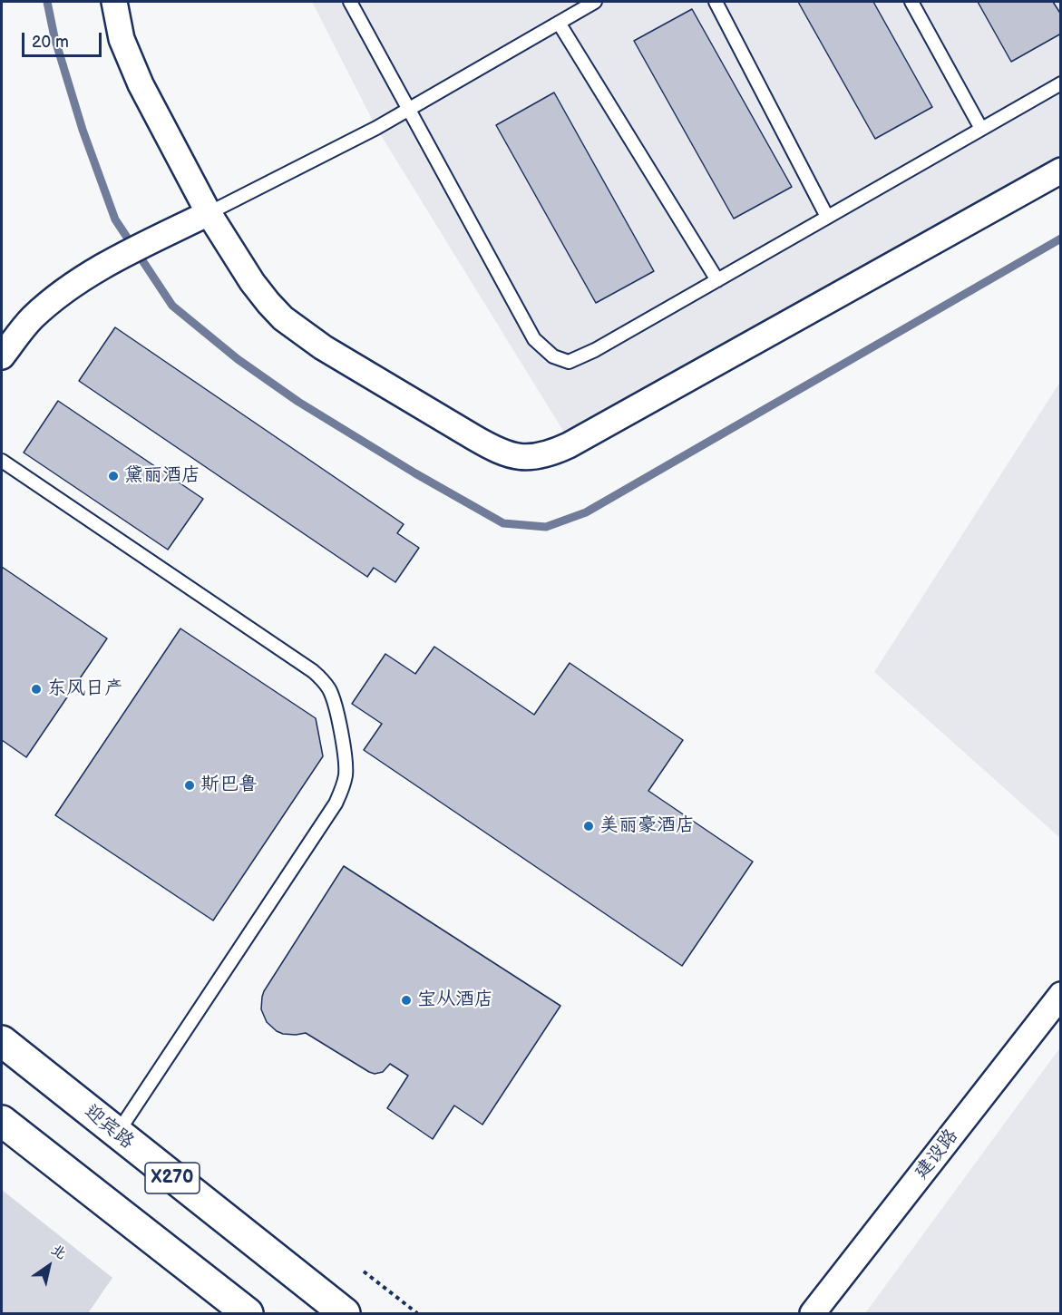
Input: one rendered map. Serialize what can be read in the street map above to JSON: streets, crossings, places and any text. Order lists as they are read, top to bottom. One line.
{"streets":{"main road":["迎宾路","X270"],"street":["建设路"]},"places":["黛丽酒店","东风日产","斯巴鲁","美丽豪酒店","宝从酒店"],"scale_bar":"20 m","north":"top right"}
